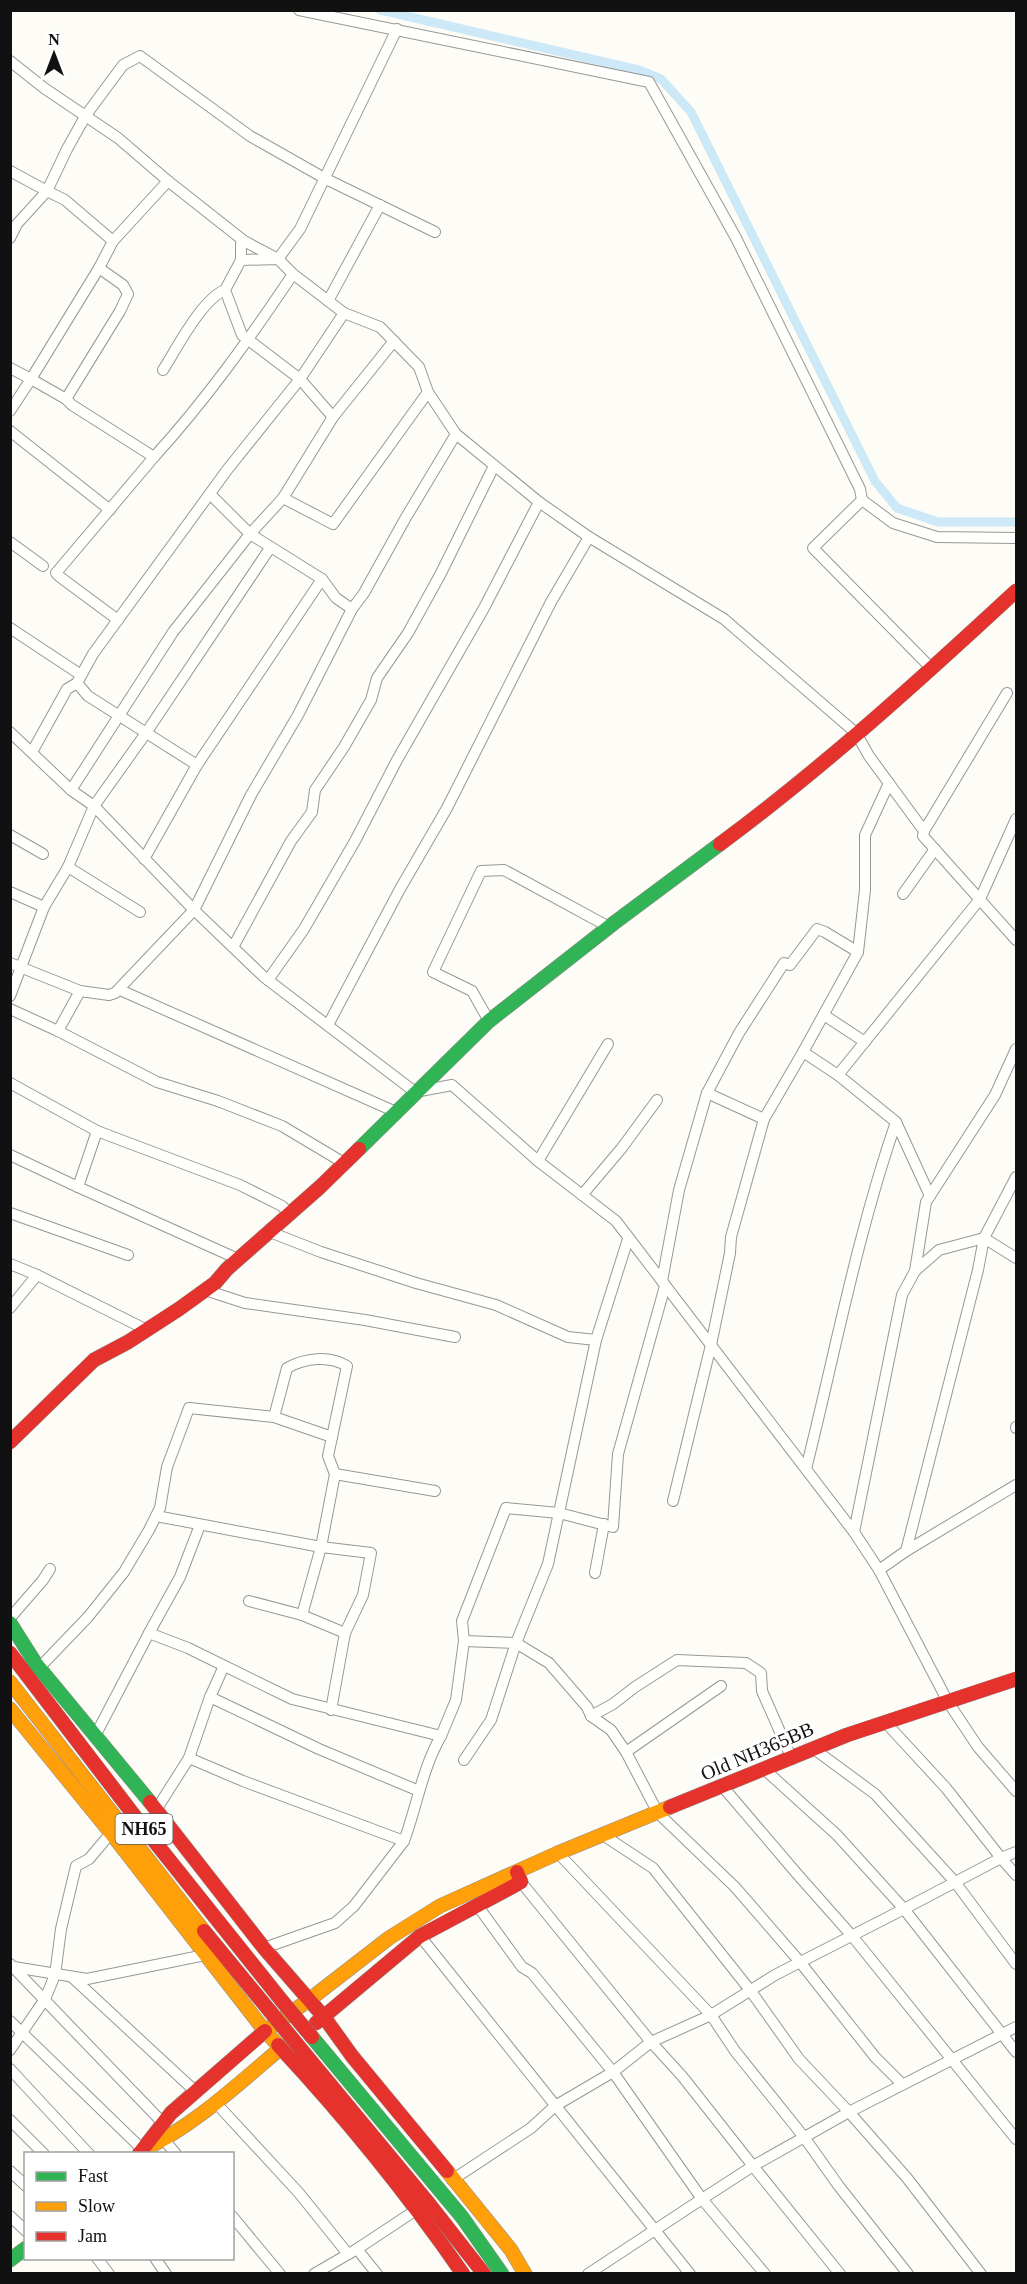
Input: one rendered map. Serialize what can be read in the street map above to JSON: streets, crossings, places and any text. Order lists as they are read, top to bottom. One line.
{"streets":{"main road":["Old NH365BB","NH65"]},"legend":["Fast","Slow","Jam"],"north":"top"}
